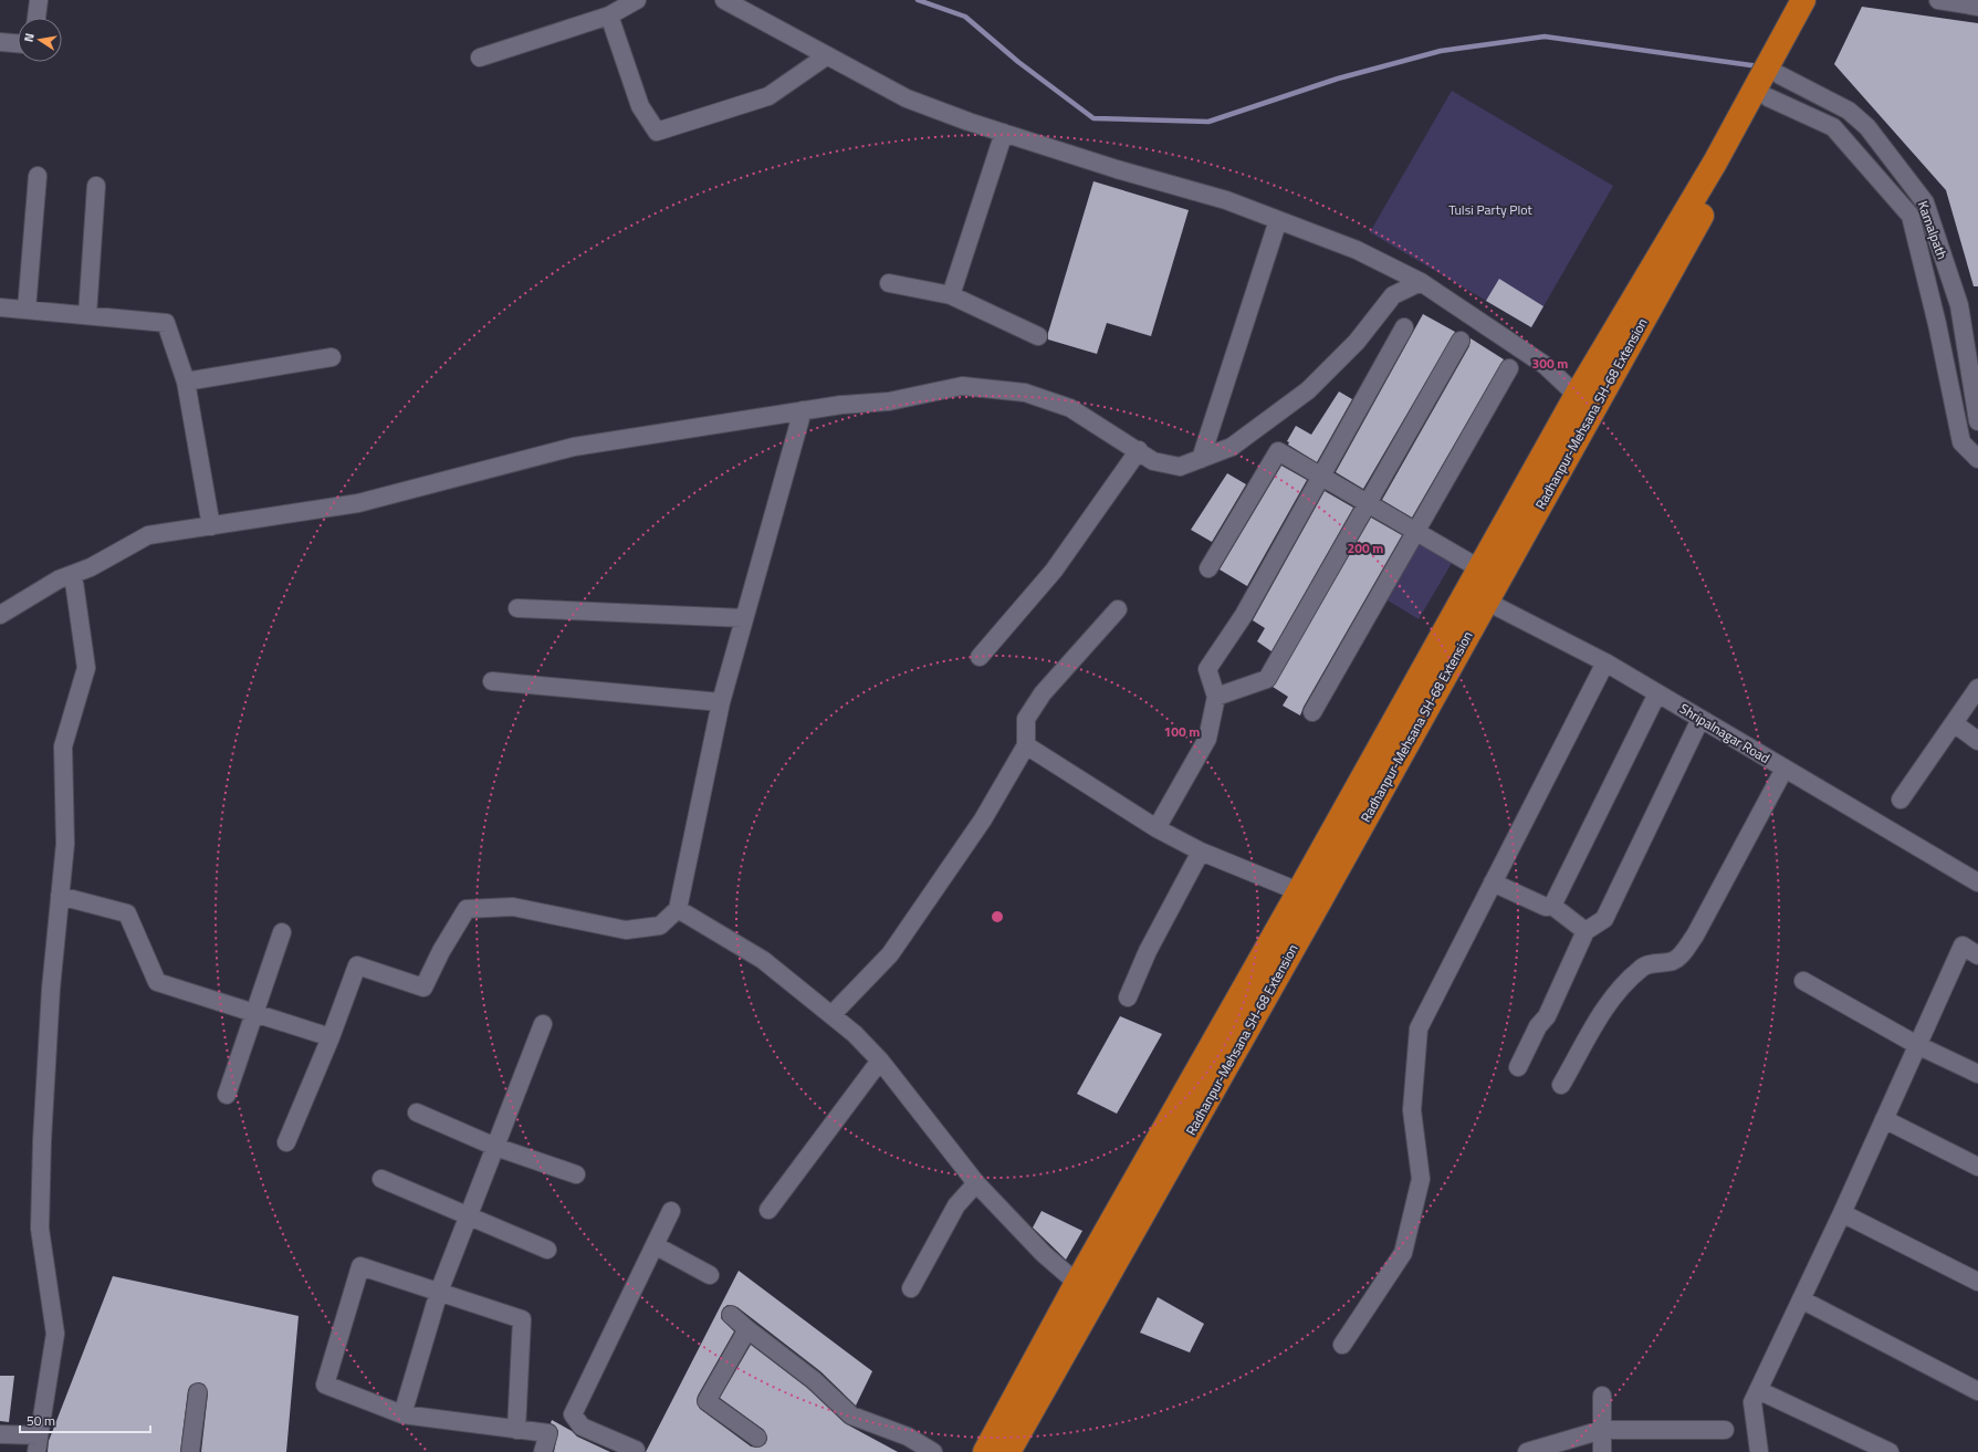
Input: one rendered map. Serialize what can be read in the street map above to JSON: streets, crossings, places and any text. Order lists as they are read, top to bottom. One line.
{"streets":{"highway":["Radhanpur-Mehsana SH-68 Extension"],"street":["Kamalpath","Shripalnagar Road"]},"crossings":[["Kamalpath","Radhanpur-Mehsana SH-68 Extension"],["Radhanpur-Mehsana SH-68 Extension","Shripalnagar Road"]],"parks":["Tulsi Party Plot"],"scale_bar":"50 m","north":"left","rings":["300 m","200 m","100 m"]}
